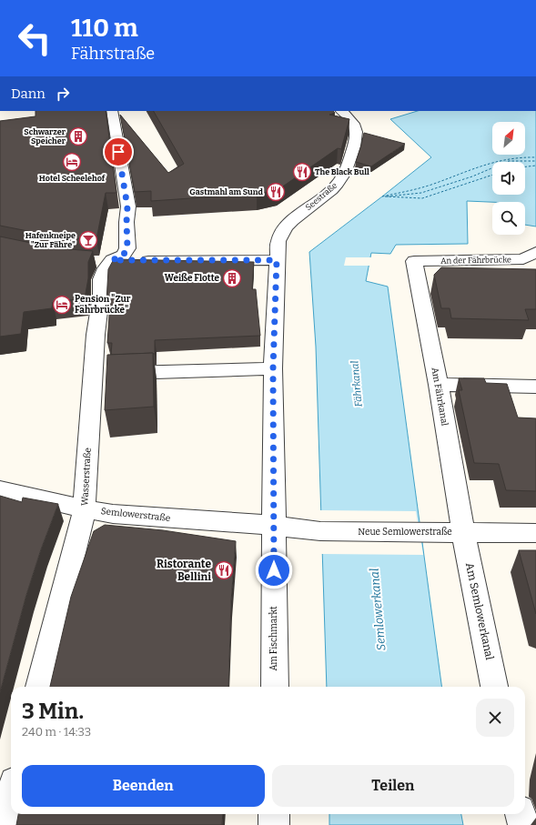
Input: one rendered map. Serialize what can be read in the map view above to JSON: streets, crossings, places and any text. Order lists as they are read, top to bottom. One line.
{"streets":{"street":["Seestraße","An der Fährbrücke","Am Fährkanal","Wasserstraße","Semlowerstraße","Neue Semlowerstraße","Am Semlowerkanal","Am Fischmarkt"]},"crossings":[["Seestraße","Am Fischmarkt"],["An der Fährbrücke","Am Fährkanal"],["Am Fährkanal","Neue Semlowerstraße"],["Am Fährkanal","Am Semlowerkanal"],["Wasserstraße","Semlowerstraße"],["Semlowerstraße","Neue Semlowerstraße"],["Semlowerstraße","Am Fischmarkt"],["Neue Semlowerstraße","Am Semlowerkanal"],["Neue Semlowerstraße","Am Fischmarkt"]],"water":["Fährkanal","Semlowerkanal"],"places":{"building":["Schwarzer Speicher","Weiße Flotte"],"hotel":["Hotel Scheelehof","Pension \"Zur Fährbrücke\""],"restaurant":["The Black Bull","Gastmahl am Sund","Ristorante Bellini"],"bar":["Hafenkneipe \"Zur Fähre\""]},"north":"top right","page":{"turn":["110 m","Fährstraße"],"then":"Dann","heading":["3 Min.","240 m · 14:33"],"buttons":["Beenden","Teilen"]}}
